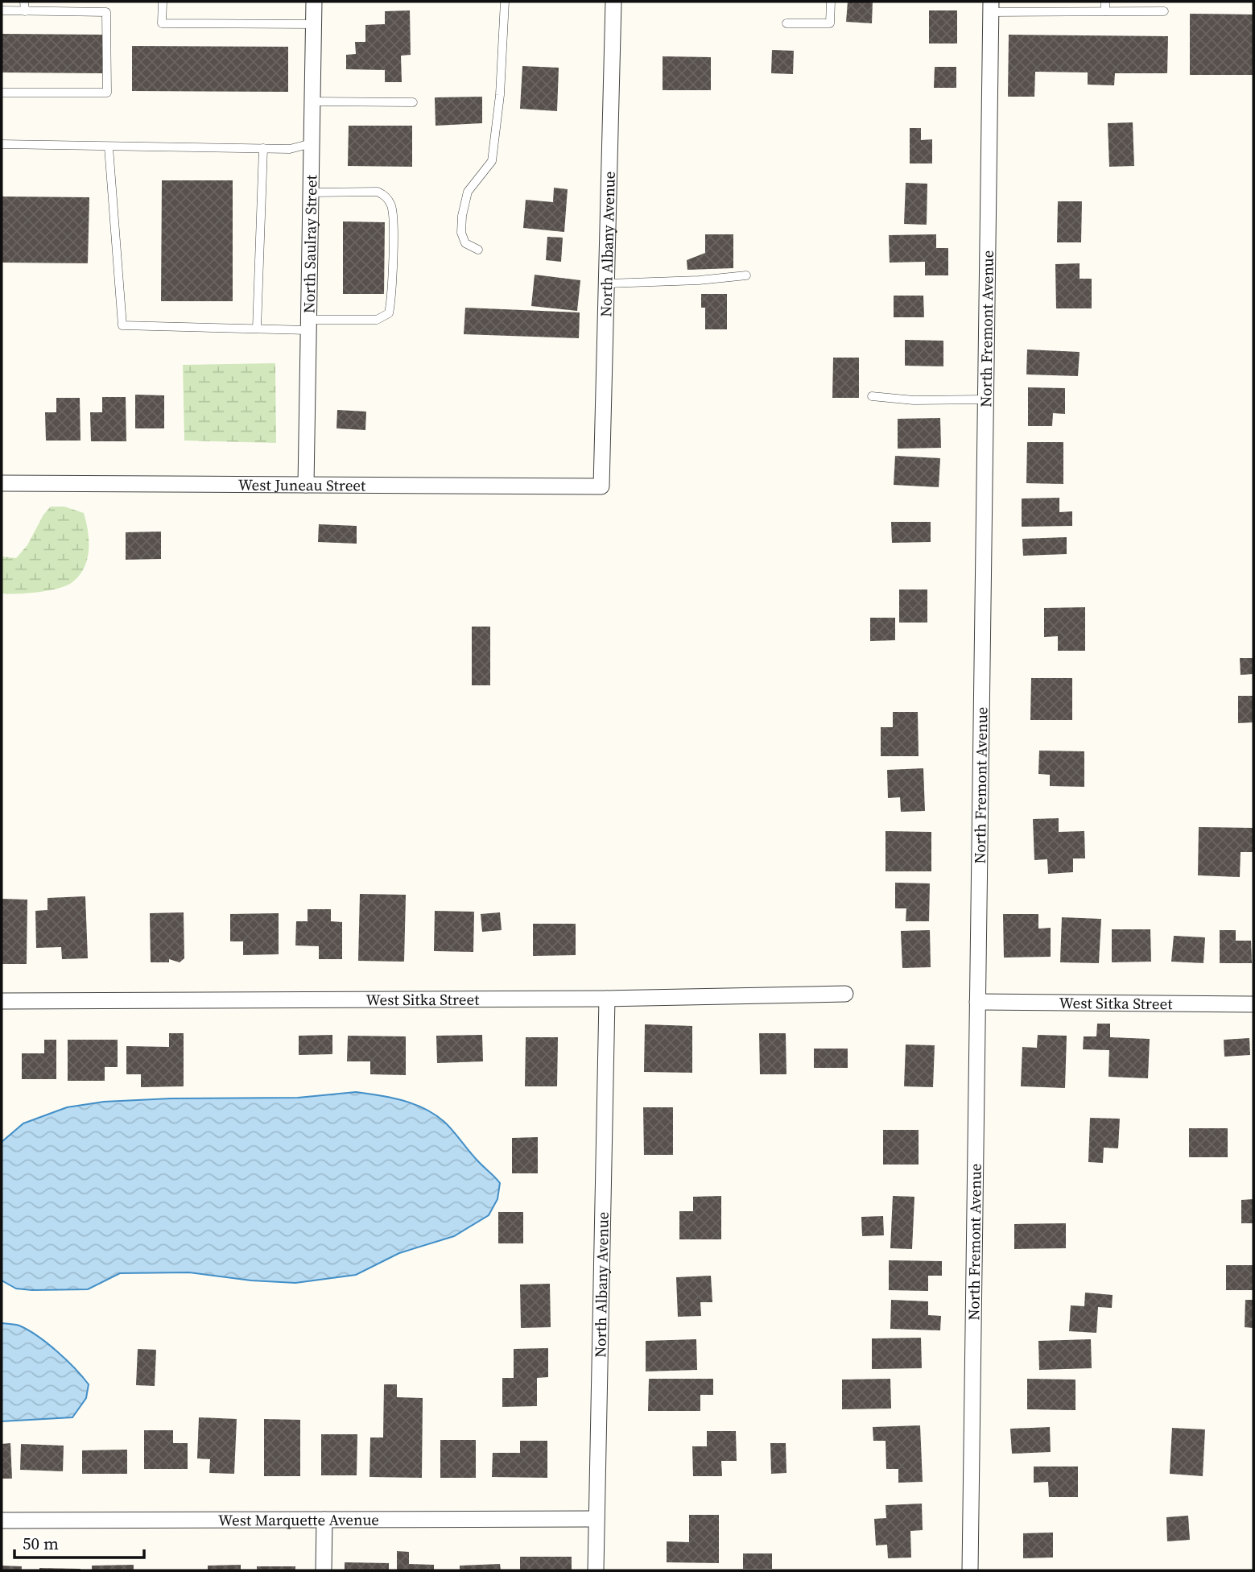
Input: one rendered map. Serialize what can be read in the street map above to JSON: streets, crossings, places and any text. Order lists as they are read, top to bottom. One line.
{"streets":{"street":["North Saulray Street","North Albany Avenue","North Fremont Avenue","West Juneau Street","West Sitka Street","West Marquette Avenue"]},"crossings":[["North Saulray Street","West Juneau Street"],["North Albany Avenue","West Juneau Street"],["North Albany Avenue","West Sitka Street"],["North Albany Avenue","West Marquette Avenue"],["North Fremont Avenue","West Sitka Street"]],"scale_bar":"50 m"}
